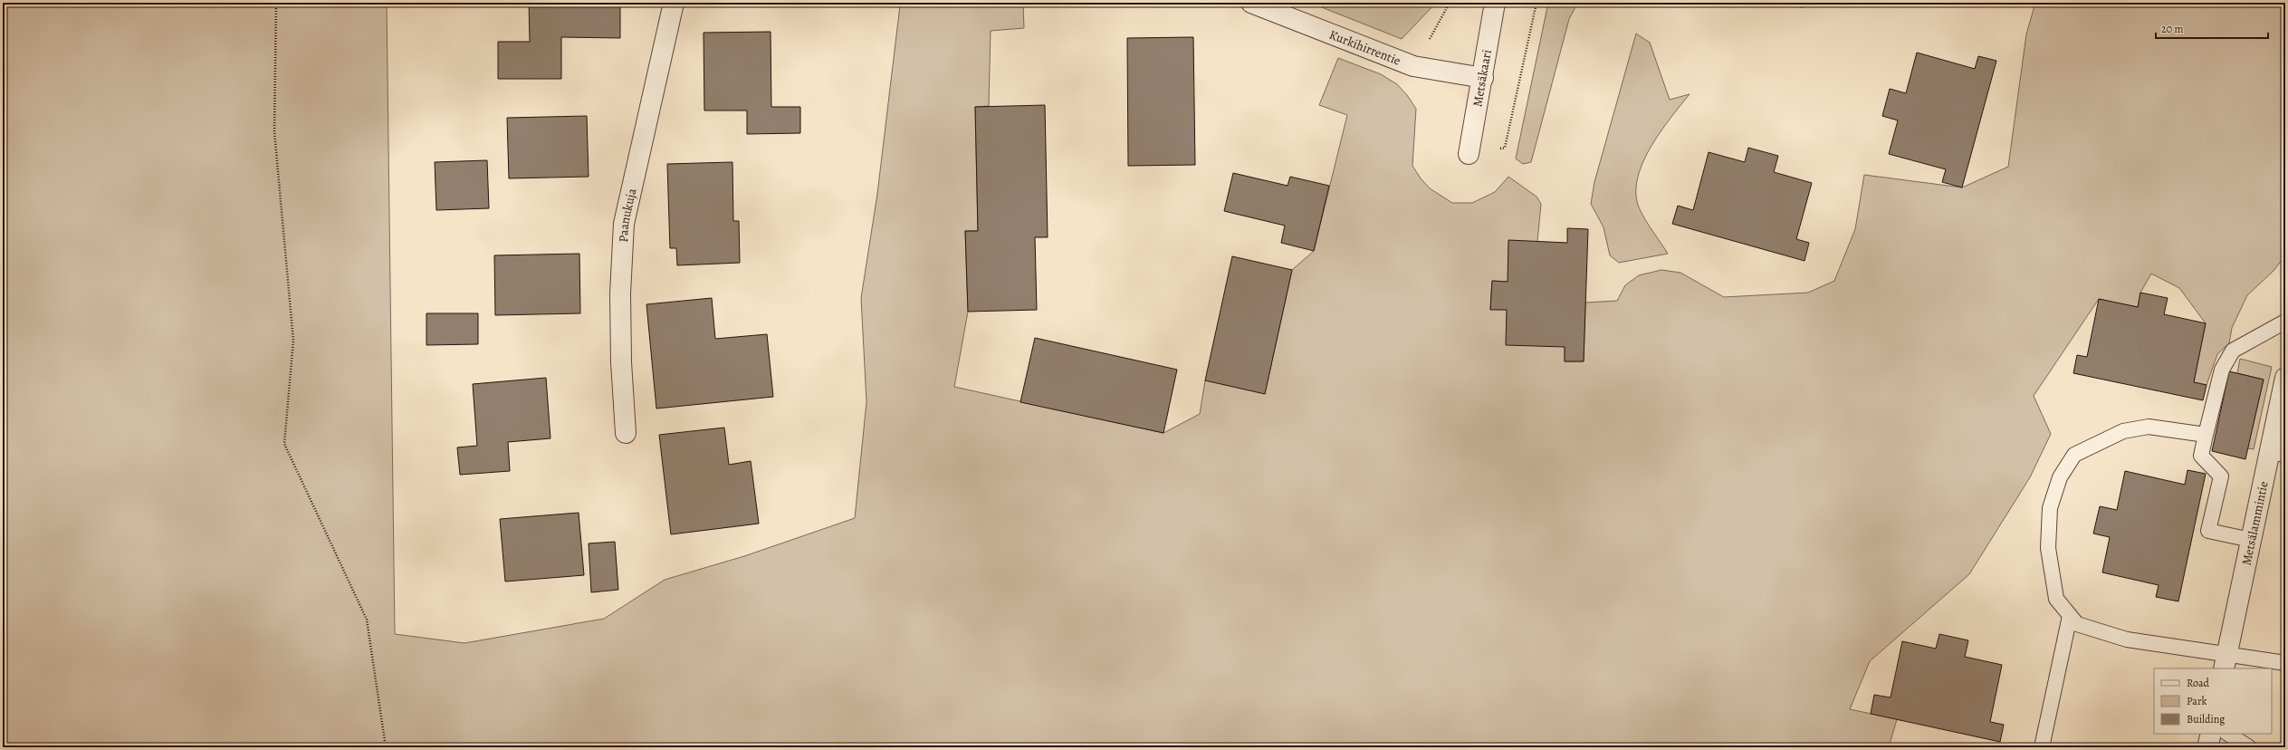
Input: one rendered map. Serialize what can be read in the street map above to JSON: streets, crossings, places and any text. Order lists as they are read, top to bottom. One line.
{"streets":{"street":["Kurkihirrentie","Metsäkaari","Paanukuja","Metsälammintie"]},"crossings":[["Kurkihirrentie","Metsäkaari"]],"legend":["Road","Park","Building"],"scale_bar":"20 m"}
